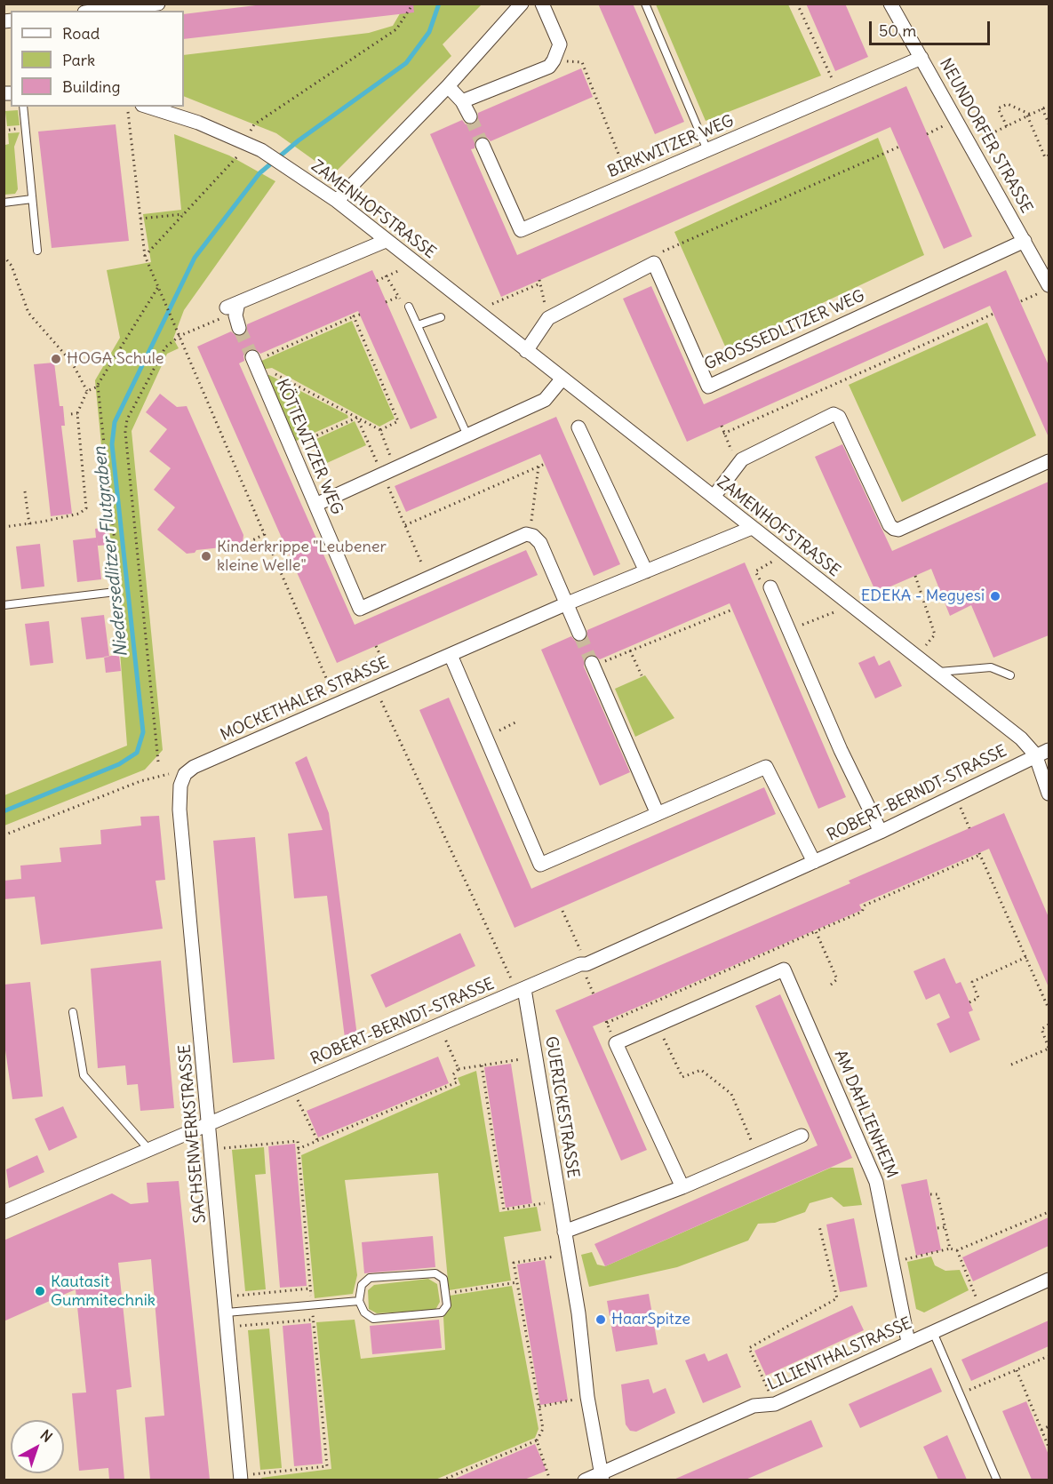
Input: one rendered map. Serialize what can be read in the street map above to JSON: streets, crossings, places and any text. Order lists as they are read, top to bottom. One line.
{"streets":{"street":["NEUNDORFER STRASSE","BIRKWITZER WEG","ZAMENHOFSTRASSE","GROSSSEDLITZER WEG","KÖTTEWITZER WEG","MOCKETHALER STRASSE","ROBERT-BERNDT-STRASSE","GUERICKESTRASSE","AM DAHLIENHEIM","SACHSENWERKSTRASSE","LILIENTHALSTRASSE"]},"crossings":[["NEUNDORFER STRASSE","BIRKWITZER WEG"],["NEUNDORFER STRASSE","GROSSSEDLITZER WEG"],["ZAMENHOFSTRASSE","MOCKETHALER STRASSE"],["ZAMENHOFSTRASSE","ROBERT-BERNDT-STRASSE"],["MOCKETHALER STRASSE","SACHSENWERKSTRASSE"],["ROBERT-BERNDT-STRASSE","GUERICKESTRASSE"],["ROBERT-BERNDT-STRASSE","SACHSENWERKSTRASSE"],["GUERICKESTRASSE","LILIENTHALSTRASSE"],["AM DAHLIENHEIM","LILIENTHALSTRASSE"]],"water":["Niedersedlitzer Flutgraben"],"places":["HOGA Schule","Kinderkrippe \"Leubener kleine Welle\"","EDEKA - Megyesi","Kautasit Gummitechnik","HaarSpitze"],"legend":["Road","Park","Building"],"scale_bar":"50 m","north":"top right"}
